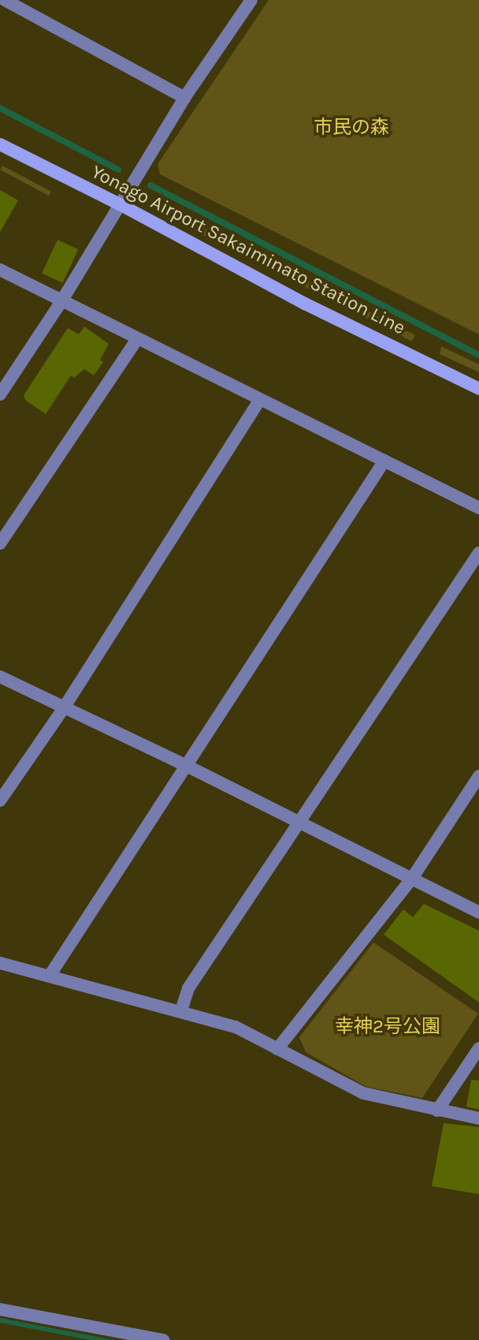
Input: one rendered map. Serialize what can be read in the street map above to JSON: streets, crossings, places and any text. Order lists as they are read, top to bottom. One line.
{"streets":{"main road":["Yonago Airport Sakaiminato Station Line"]},"parks":["市民の森","幸神2号公園"]}
